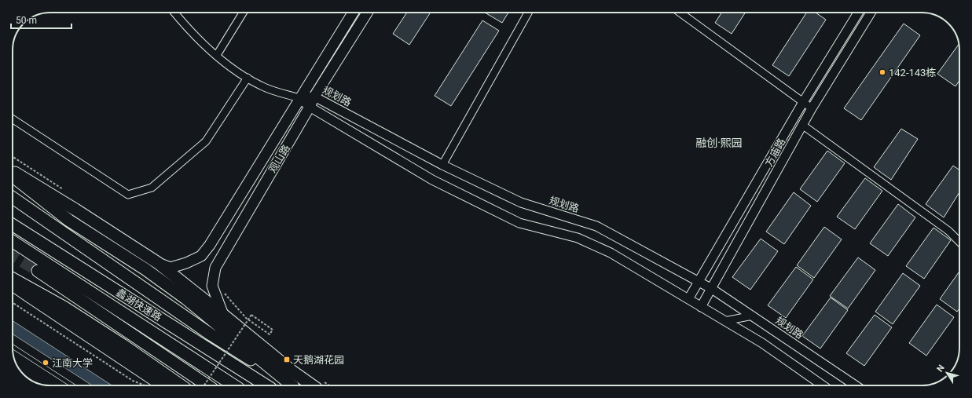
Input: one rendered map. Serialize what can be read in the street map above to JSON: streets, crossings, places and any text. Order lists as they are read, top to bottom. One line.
{"streets":{"main road":["观山路","蠡湖快速路"],"street":["规划路","方庙路"]},"crossings":[["规划路","方庙路"],["规划路","观山路"]],"districts":["融创·熙园"],"places":{"other":["142-143栋","江南大学"],"transit":["天鹅湖花园"]},"scale_bar":"50 m","north":"top left"}
